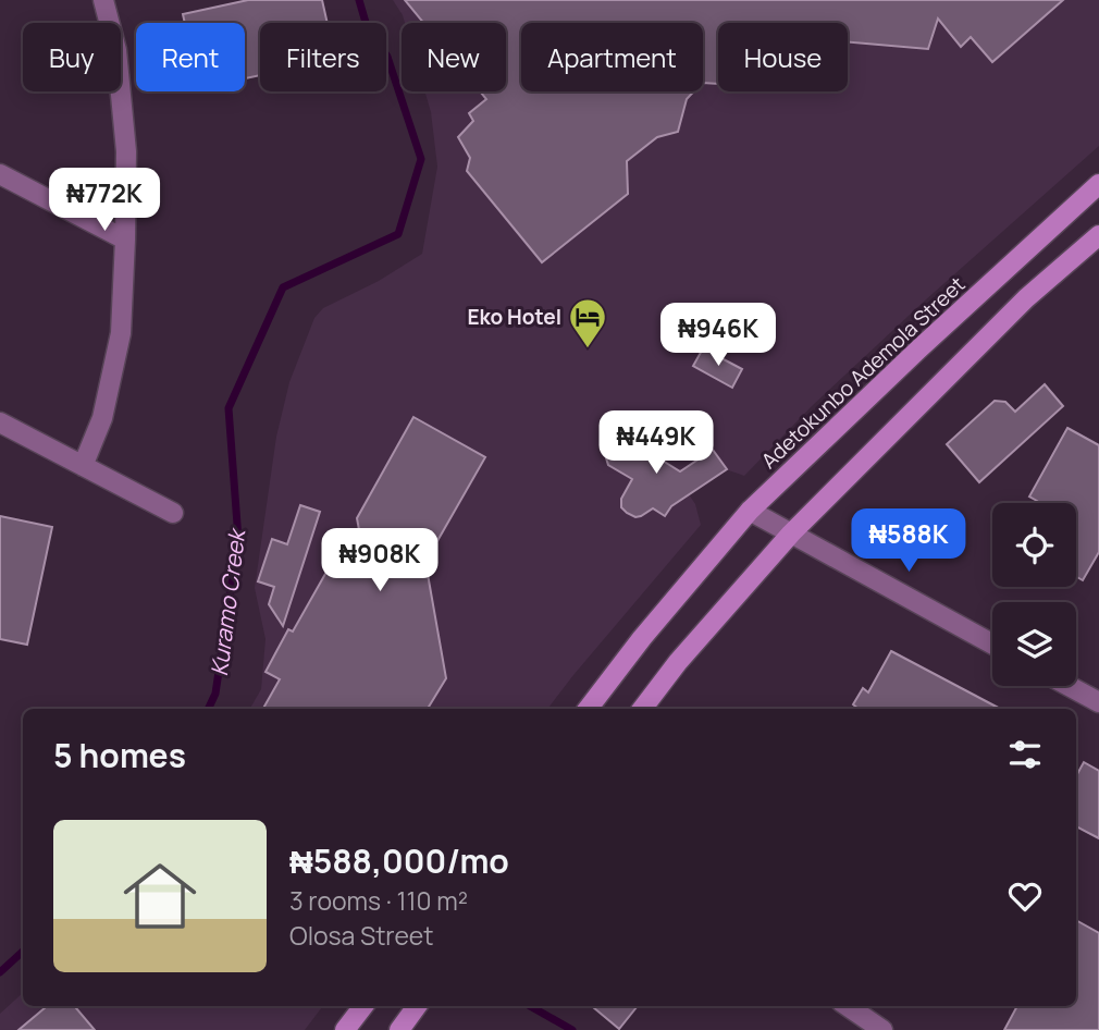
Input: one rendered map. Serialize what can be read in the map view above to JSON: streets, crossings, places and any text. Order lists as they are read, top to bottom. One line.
{"streets":{"main road":["Adetokunbo Ademola Street"]},"water":["Kuramo Creek"],"places":{"hotel":["Eko Hotel"]},"page":{"chip":["Buy","Rent","Filters","New","Apartment","House"],"price":["₦772K","₦946K","₦449K","₦588K","₦908K"],"heading":"5 homes","list":[{"name":"₦588,000/mo","note":"3 rooms · 110 m² · Olosa Street"}]}}
